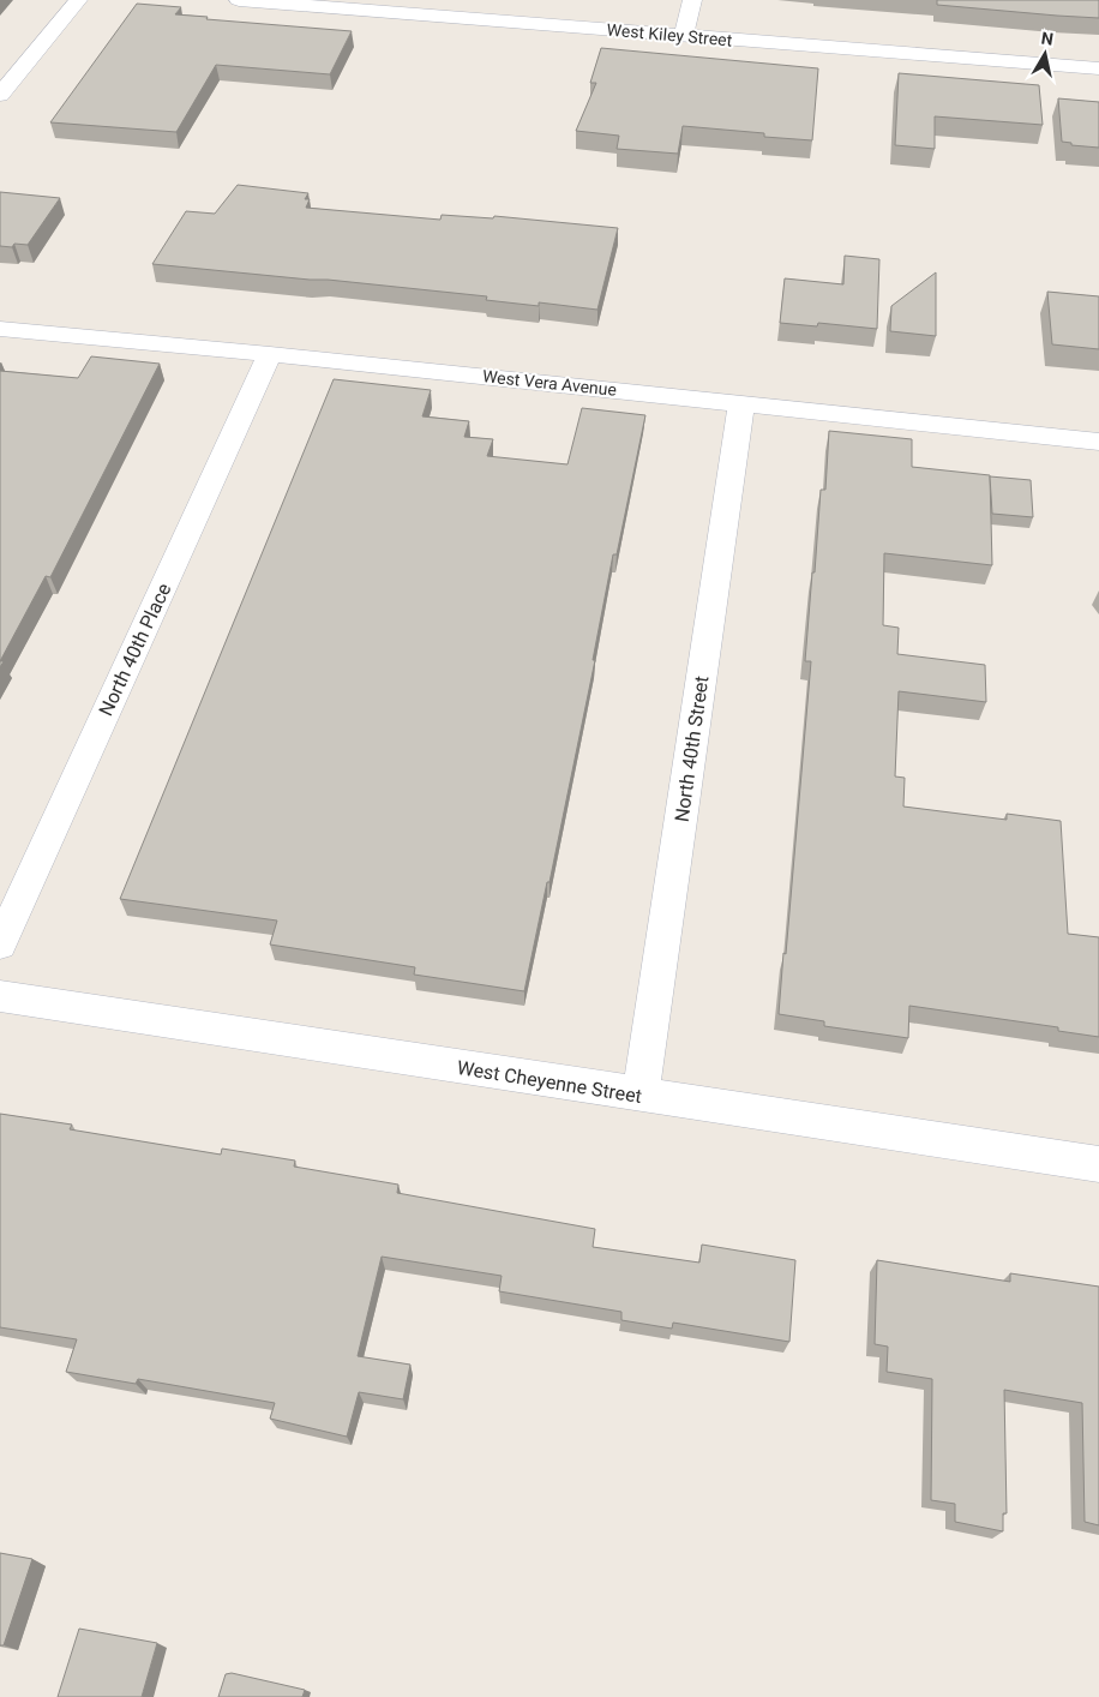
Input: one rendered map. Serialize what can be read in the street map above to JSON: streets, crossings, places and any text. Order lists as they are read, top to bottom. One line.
{"streets":{"street":["West Kiley Street","West Vera Avenue","North 40th Place","North 40th Street","West Cheyenne Street"]},"crossings":[["West Vera Avenue","North 40th Place"],["West Vera Avenue","North 40th Street"],["North 40th Street","West Cheyenne Street"]],"north":"top"}
